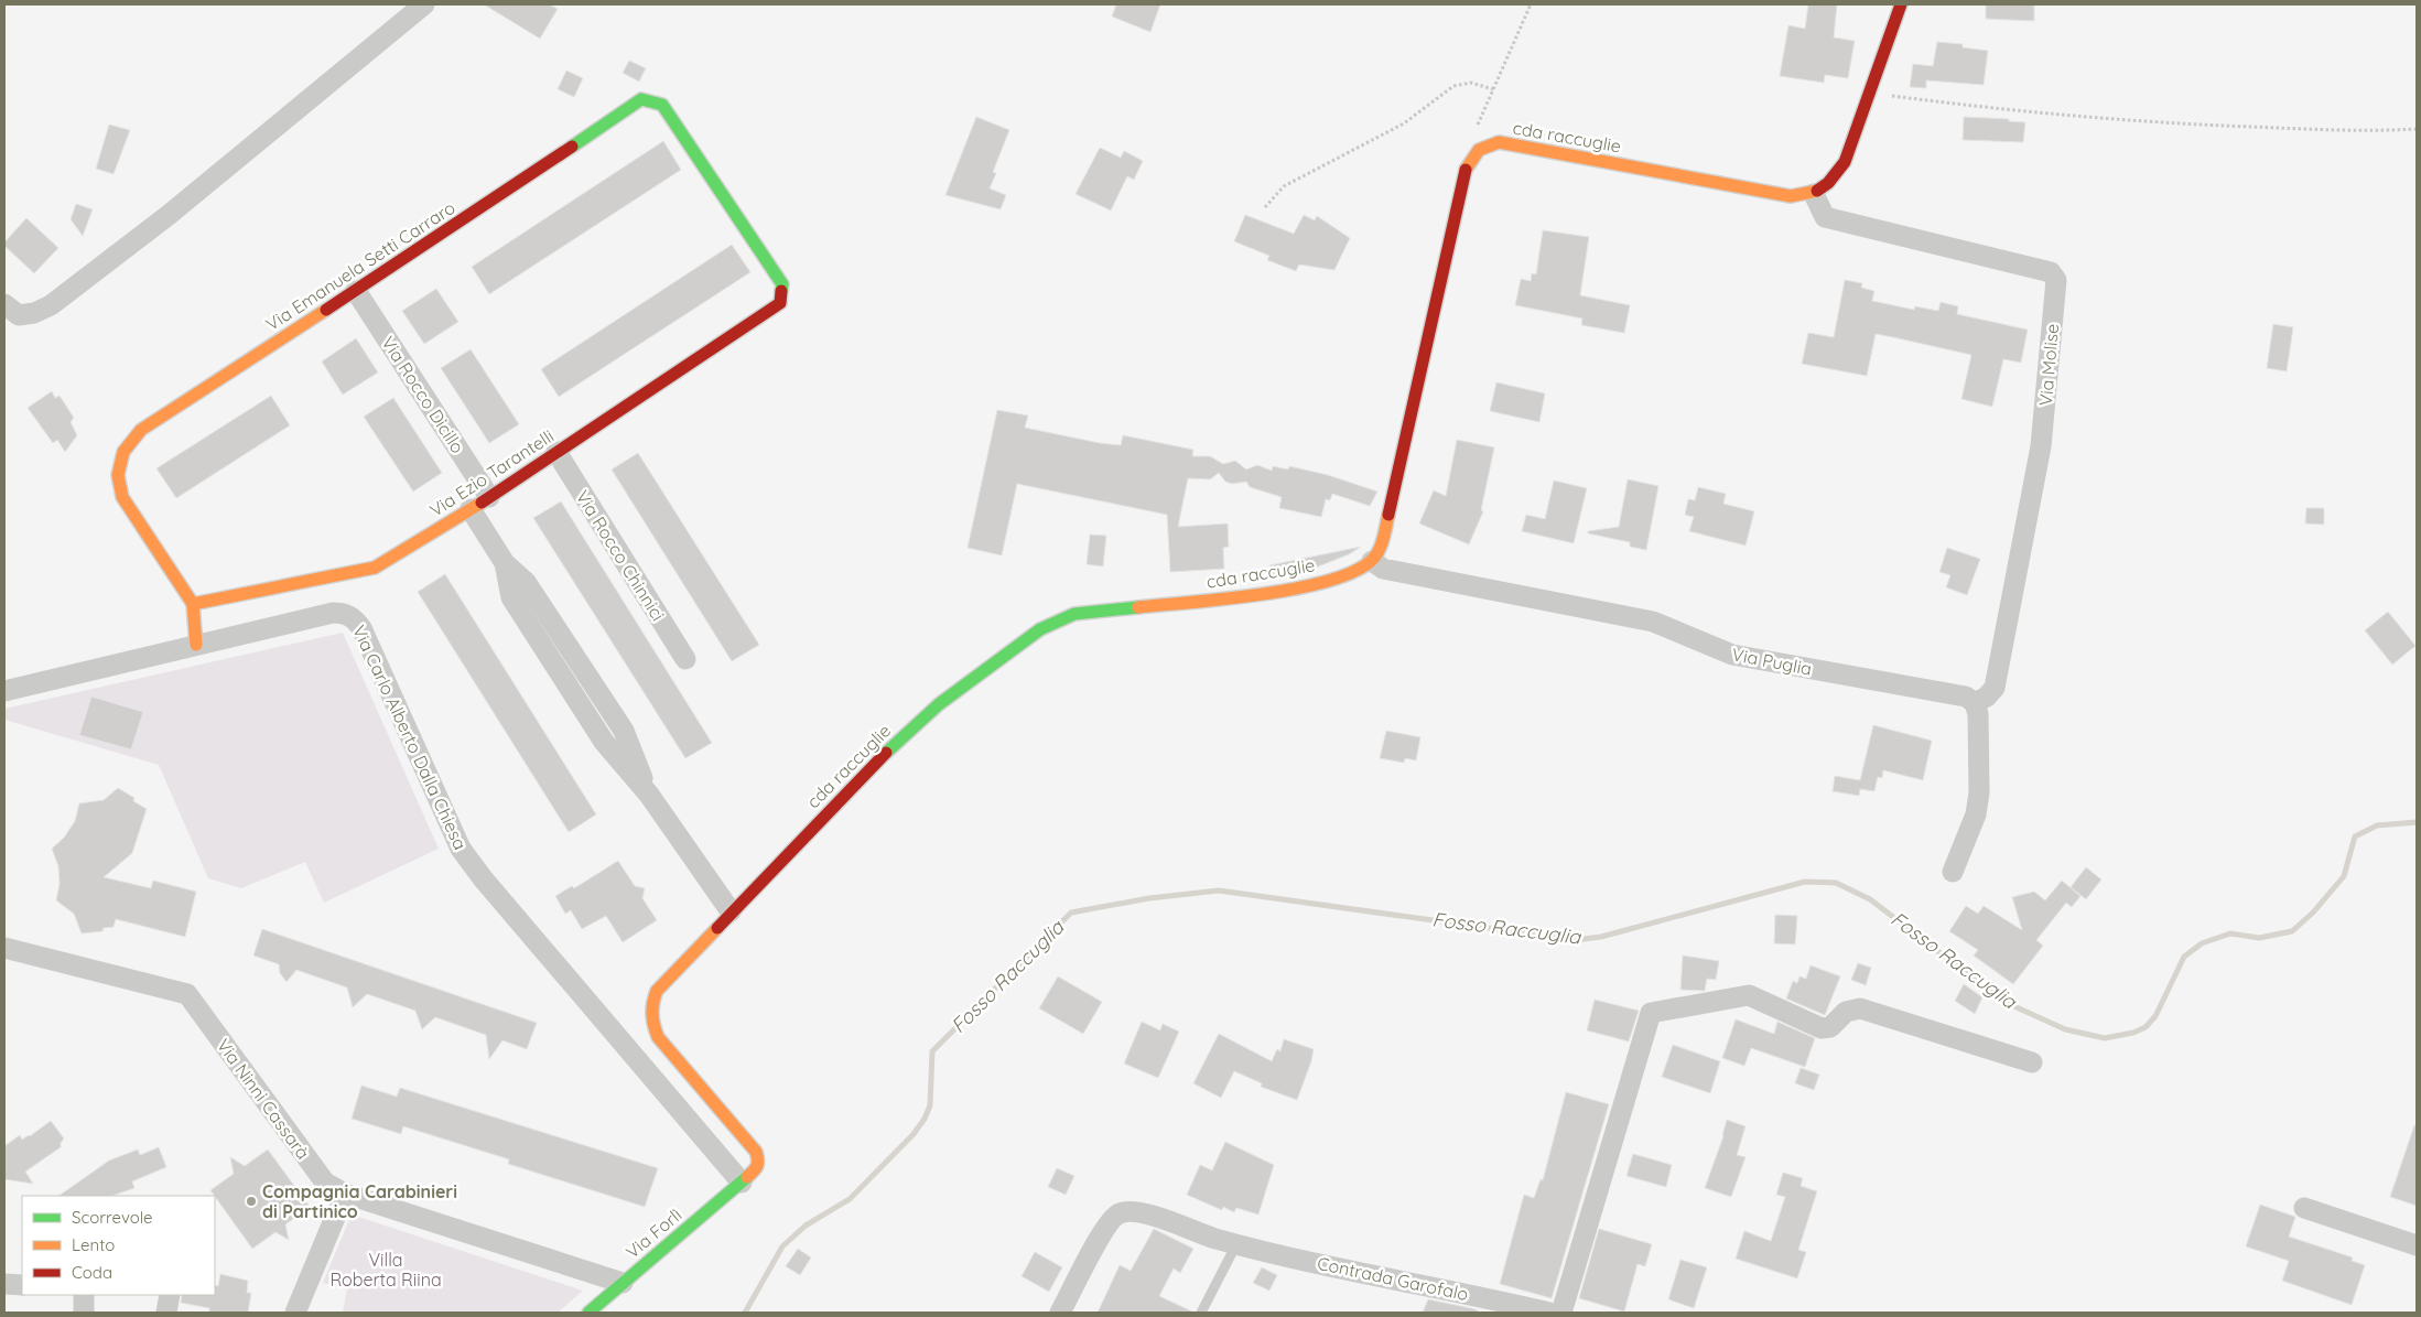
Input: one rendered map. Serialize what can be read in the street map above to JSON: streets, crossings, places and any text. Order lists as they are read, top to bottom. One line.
{"streets":{"street":["cda raccuglie","Via Emanuela Setti Carraro","Via Molise","Via Rocco Dicillo","Via Ezio Tarantelli","Via Rocco Chinnici","Via Puglia","Via Carlo Alberto Dalla Chiesa","Via Ninni Cassarà","Via Forlì","Contrada Garofalo"]},"crossings":[["cda raccuglie","Via Molise"],["cda raccuglie","Via Puglia"],["cda raccuglie","Via Carlo Alberto Dalla Chiesa"],["cda raccuglie","Via Forlì"],["Via Emanuela Setti Carraro","Via Rocco Dicillo"],["Via Emanuela Setti Carraro","Via Ezio Tarantelli"],["Via Molise","Via Puglia"],["Via Rocco Dicillo","Via Ezio Tarantelli"],["Via Ezio Tarantelli","Via Rocco Chinnici"],["Via Carlo Alberto Dalla Chiesa","Via Forlì"],["Via Ninni Cassarà","Via Forlì"]],"water":["Fosso Raccuglia"],"parks":["Villa Roberta Riina"],"places":["Compagnia Carabinieri di Partinico"],"legend":["Scorrevole","Lento","Coda"]}
